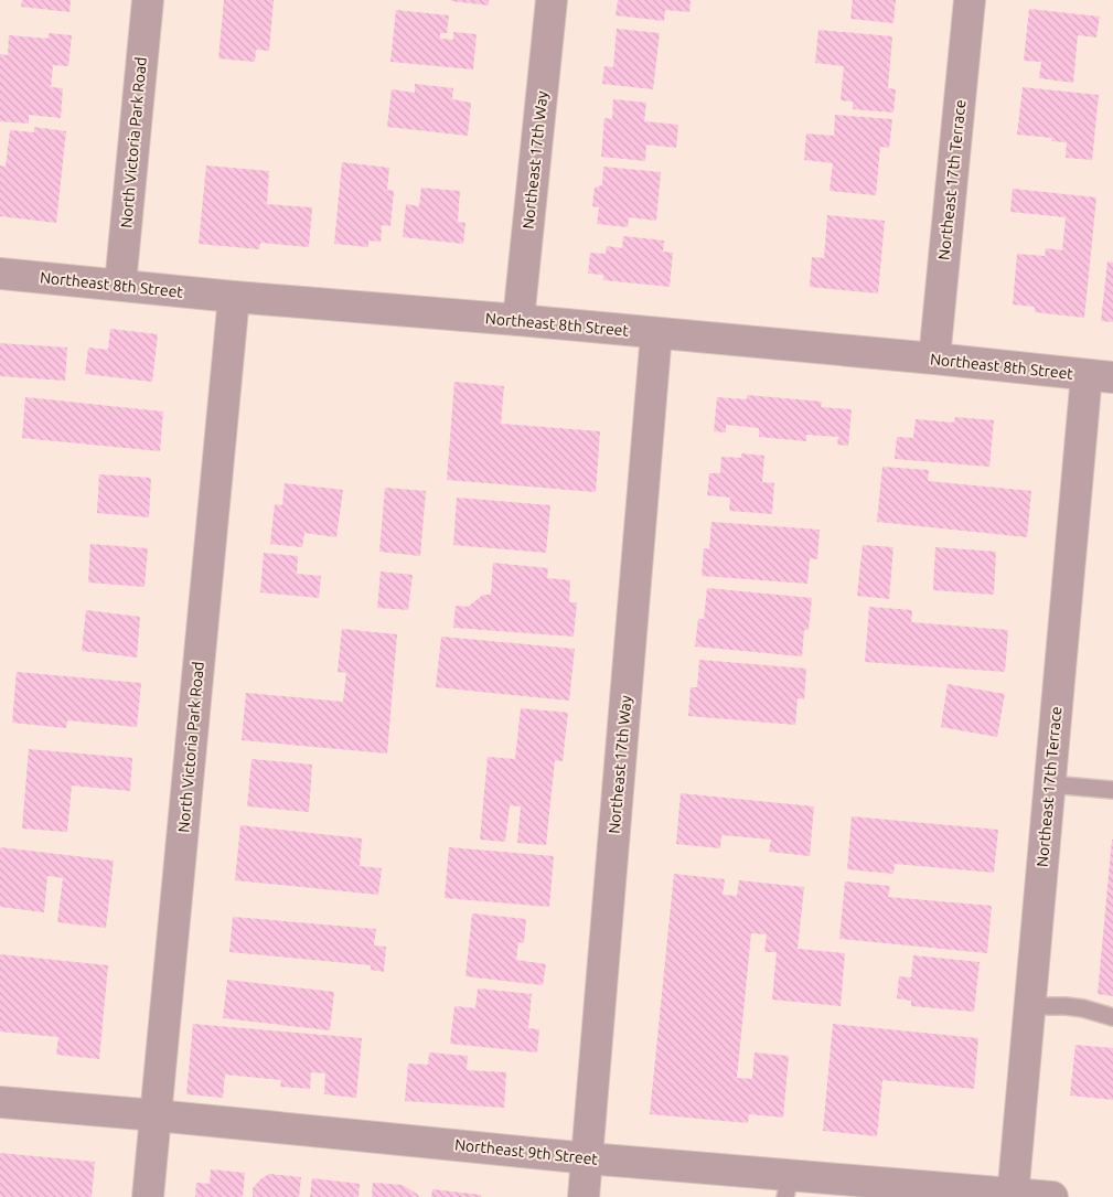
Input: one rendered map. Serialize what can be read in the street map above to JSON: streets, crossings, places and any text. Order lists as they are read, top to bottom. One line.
{"streets":{"street":["North Victoria Park Road","Northeast 17th Way","Northeast 17th Terrace","Northeast 8th Street","Northeast 9th Street"]},"crossings":[["North Victoria Park Road","Northeast 8th Street"],["North Victoria Park Road","Northeast 9th Street"],["Northeast 17th Way","Northeast 8th Street"],["Northeast 17th Way","Northeast 9th Street"],["Northeast 17th Terrace","Northeast 8th Street"],["Northeast 17th Terrace","Northeast 9th Street"]]}
